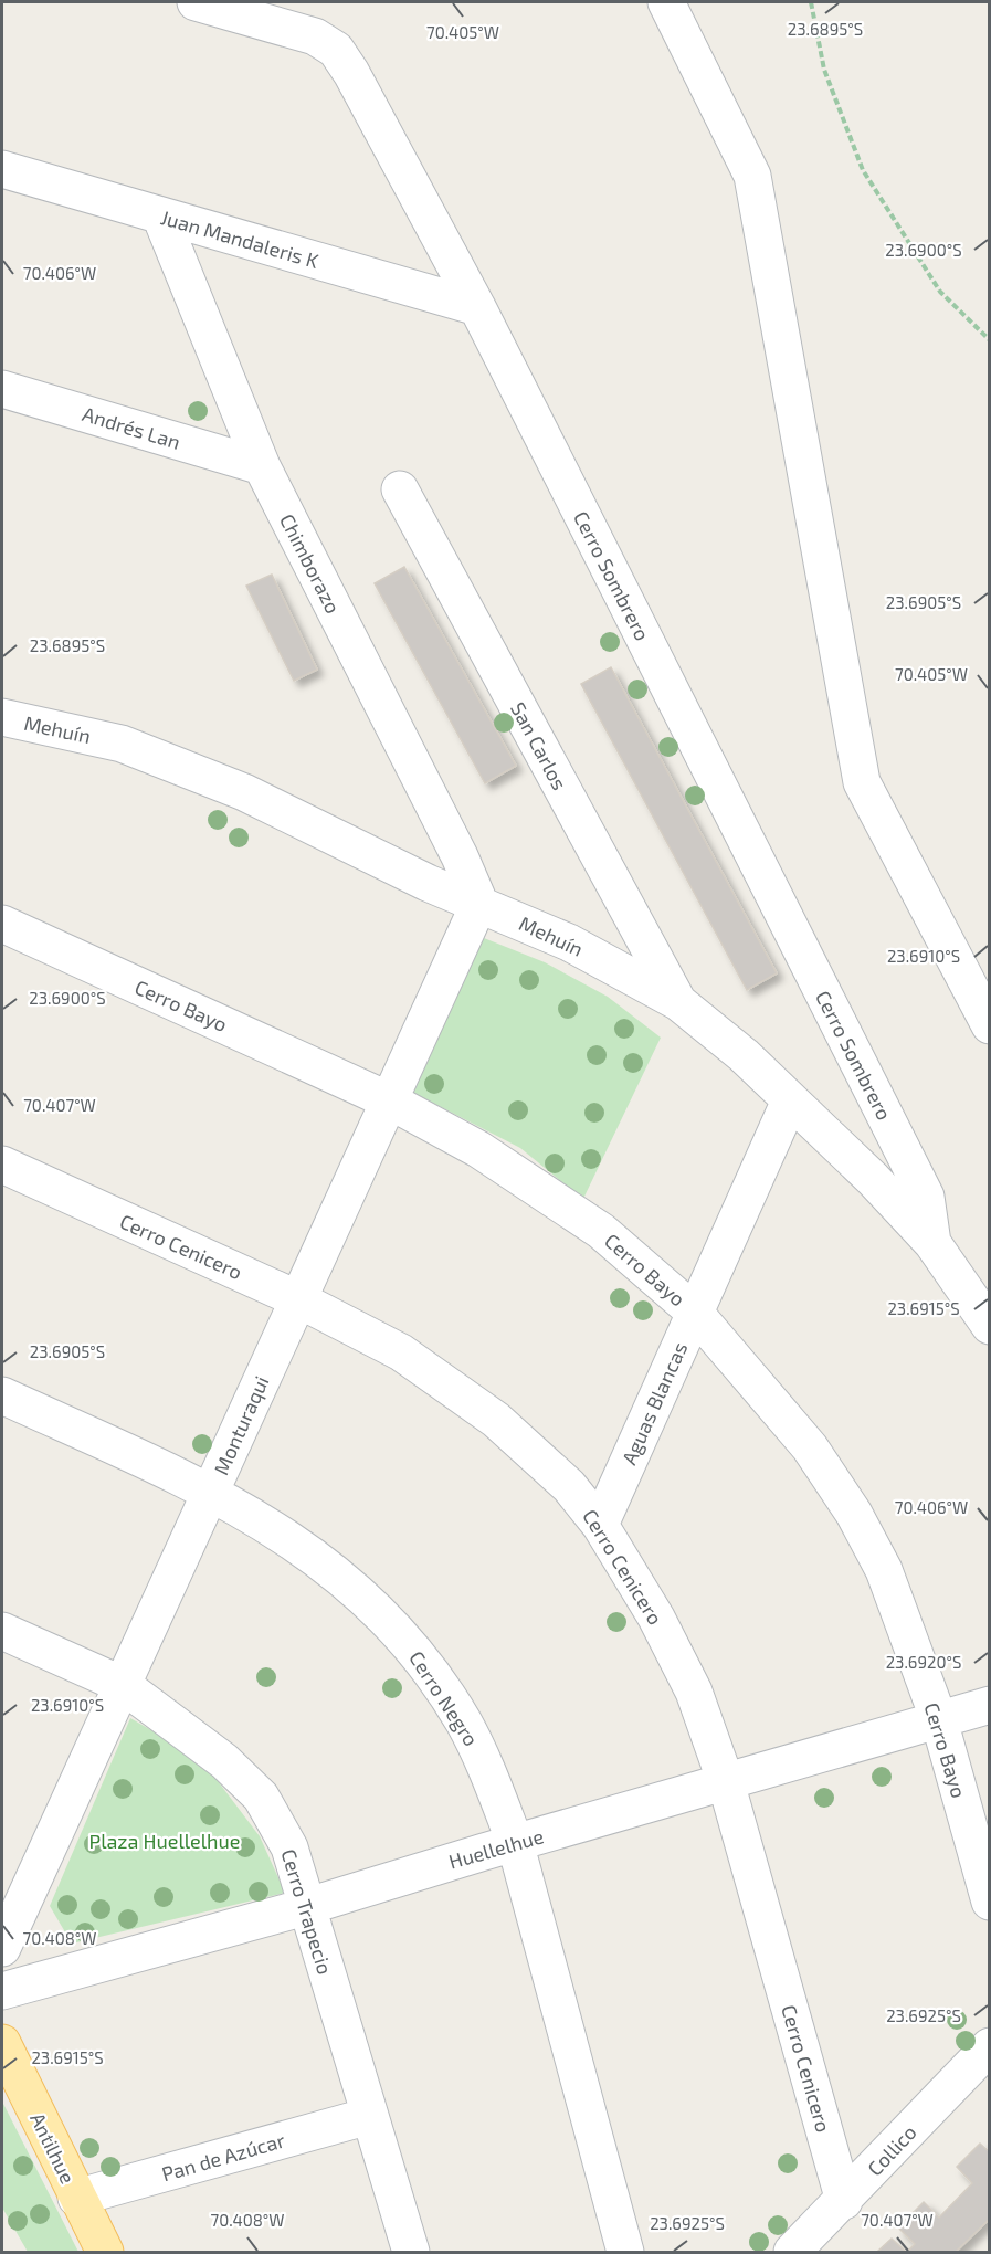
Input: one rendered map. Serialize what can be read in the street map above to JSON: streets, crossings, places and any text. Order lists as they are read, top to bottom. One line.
{"streets":{"main road":["Antilhue"],"street":["Juan Mandaleris K","Andrés Lan","Chimborazo","Cerro Sombrero","Mehuín","San Carlos","Cerro Bayo","Cerro Cenicero","Aguas Blancas","Monturaqui","Cerro Negro","Huellelhue","Cerro Trapecio","Collico","Pan de Azúcar"]},"crossings":[["Juan Mandaleris K","Chimborazo"],["Juan Mandaleris K","Cerro Sombrero"],["Andrés Lan","Chimborazo"],["Chimborazo","Mehuín"],["Chimborazo","Monturaqui"],["Cerro Sombrero","Mehuín"],["Mehuín","San Carlos"],["Mehuín","Aguas Blancas"],["Mehuín","Monturaqui"],["Cerro Bayo","Aguas Blancas"],["Cerro Bayo","Monturaqui"],["Cerro Bayo","Huellelhue"],["Cerro Cenicero","Aguas Blancas"],["Cerro Cenicero","Monturaqui"],["Cerro Cenicero","Huellelhue"],["Cerro Cenicero","Collico"],["Monturaqui","Cerro Negro"],["Monturaqui","Cerro Trapecio"],["Cerro Negro","Huellelhue"],["Huellelhue","Cerro Trapecio"],["Cerro Trapecio","Pan de Azúcar"],["Antilhue","Pan de Azúcar"]],"parks":["Plaza Huellelhue"],"coordinates":["23.6895°S","70.405°W","23.6900°S","70.406°W","23.6905°S","23.6910°S","70.407°W","23.6915°S","23.6920°S","70.408°W","23.6925°S"]}
